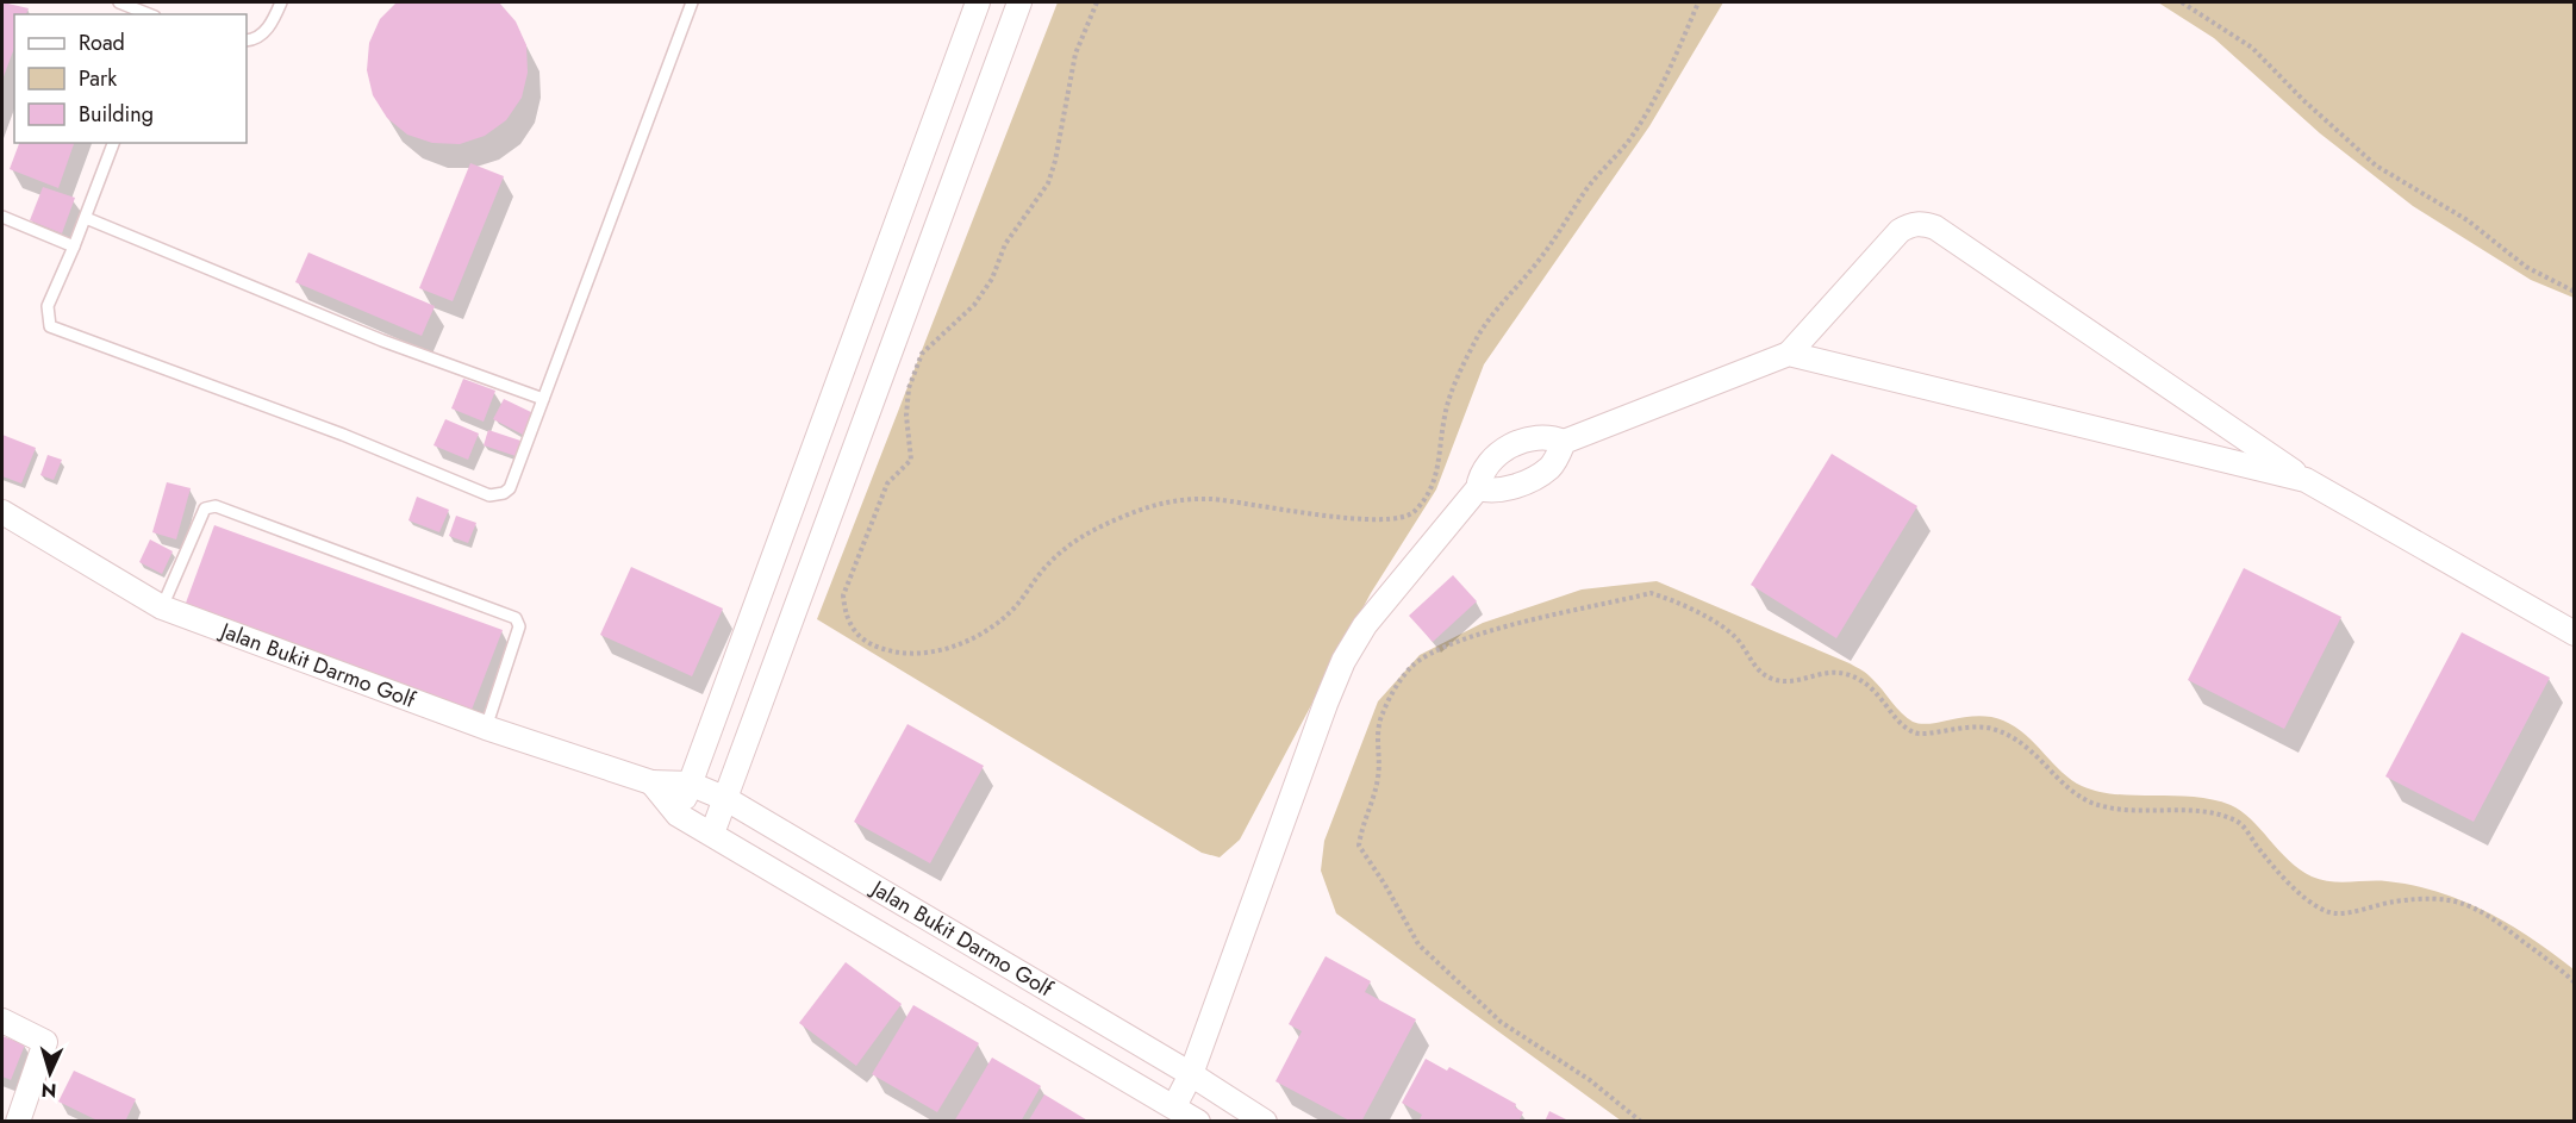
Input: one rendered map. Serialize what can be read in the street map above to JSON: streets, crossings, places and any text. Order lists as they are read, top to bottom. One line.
{"streets":{"street":["Jalan Bukit Darmo Golf"]},"legend":["Road","Park","Building"],"north":"bottom"}
